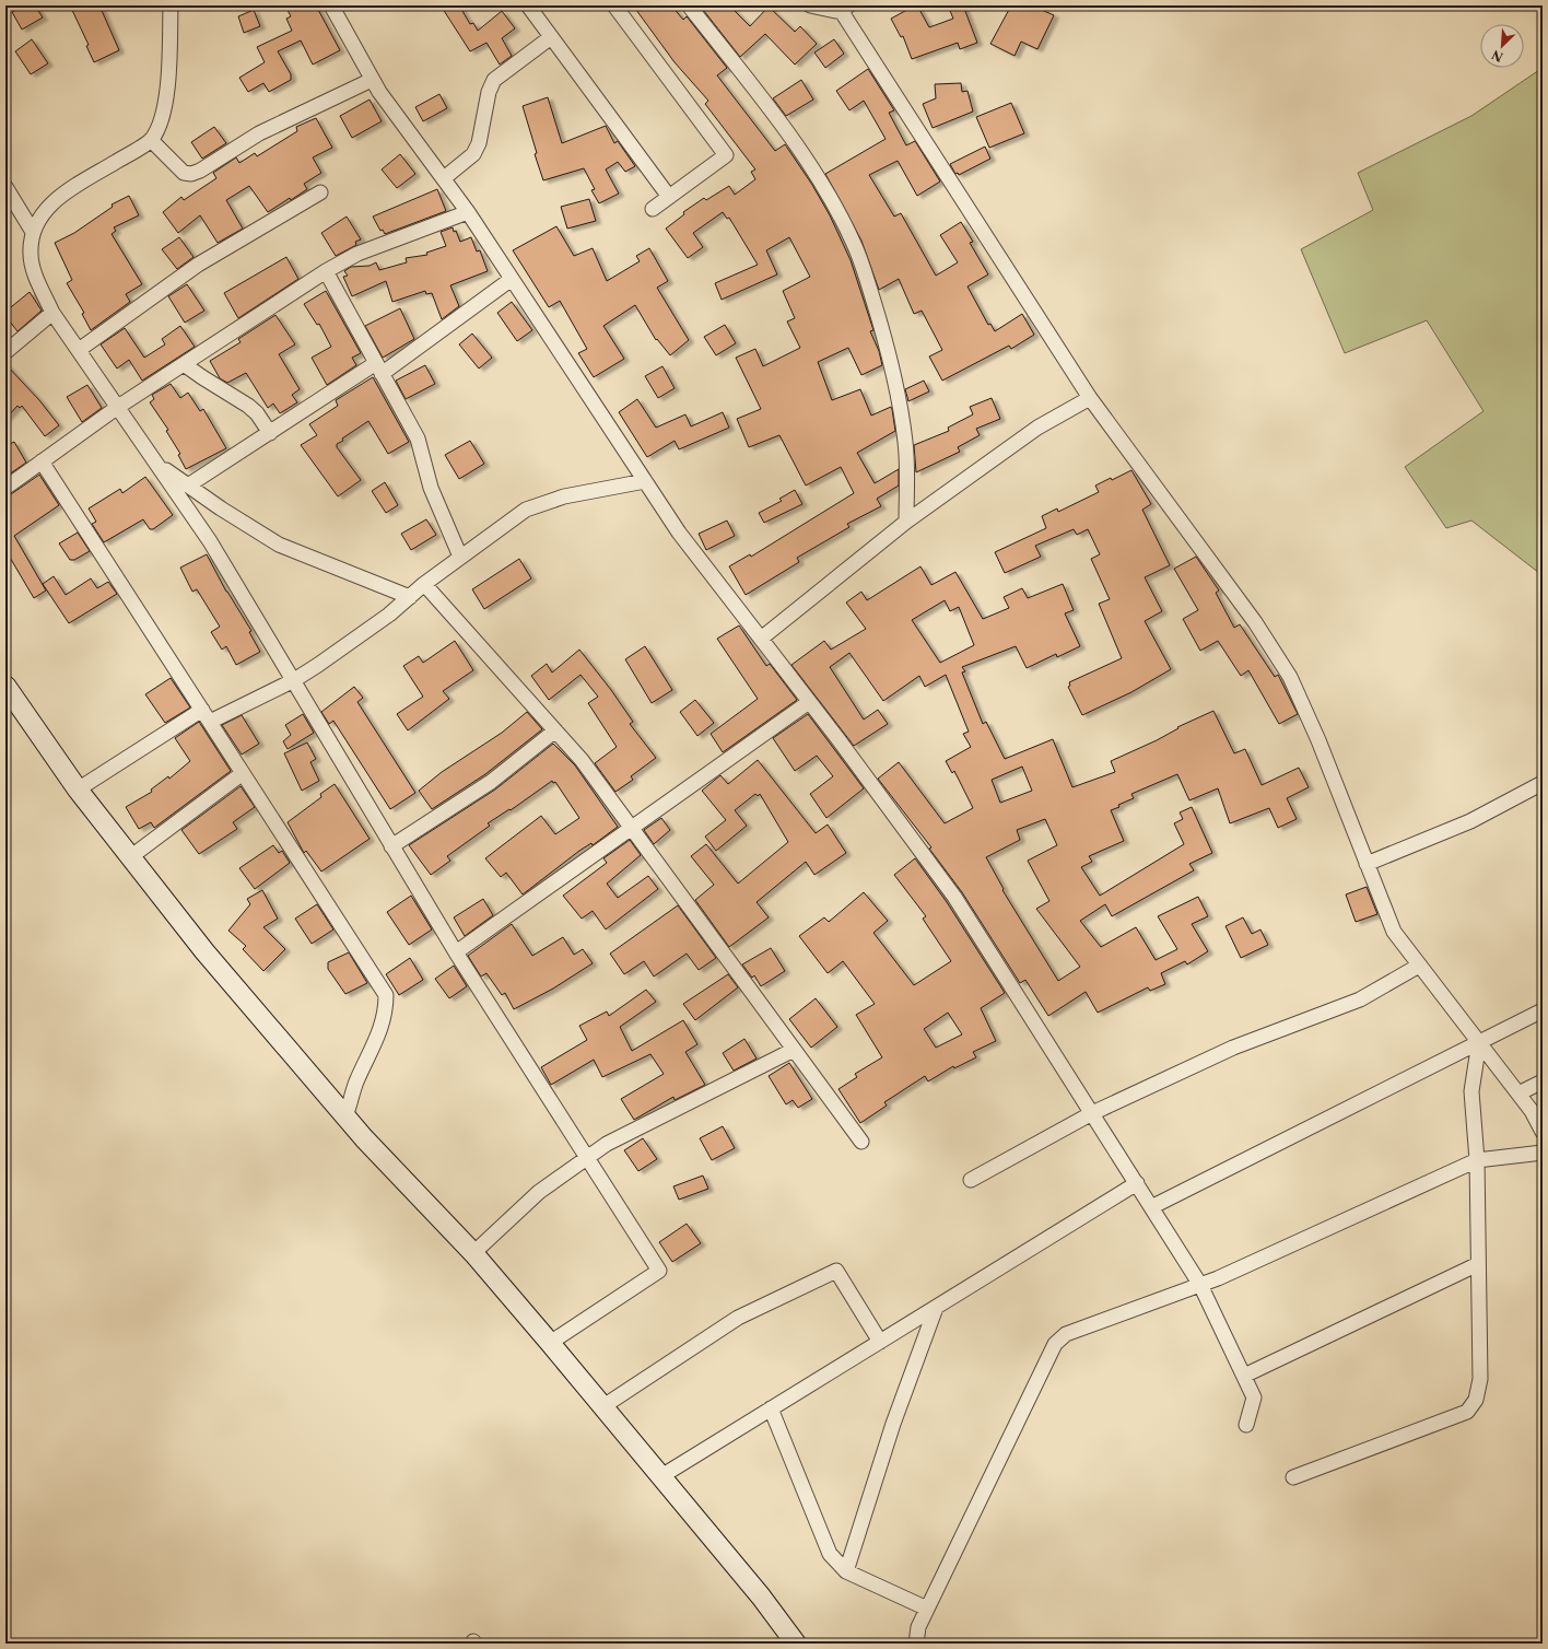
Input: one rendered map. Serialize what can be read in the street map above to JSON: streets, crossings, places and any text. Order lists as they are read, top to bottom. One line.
{"north":"bottom left"}
